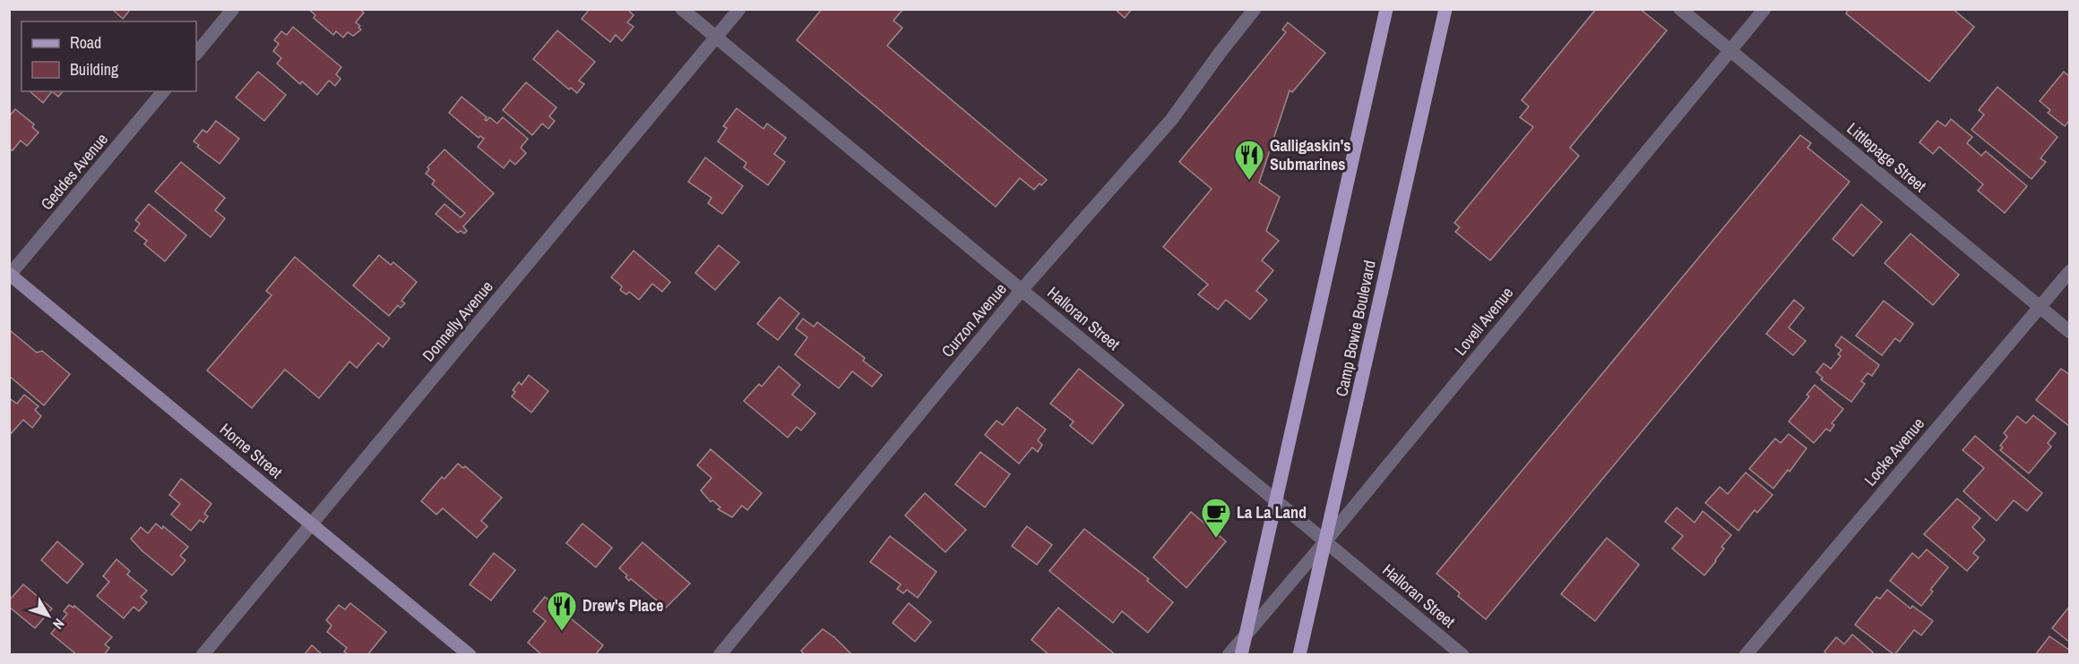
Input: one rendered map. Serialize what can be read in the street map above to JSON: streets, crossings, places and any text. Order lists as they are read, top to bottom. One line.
{"streets":{"main road":["Camp Bowie Boulevard"],"street":["Littlepage Street","Geddes Avenue","Halloran Street","Curzon Avenue","Donnelly Avenue","Lovell Avenue","Horne Street","Locke Avenue"]},"crossings":[["Littlepage Street","Lovell Avenue"],["Littlepage Street","Locke Avenue"],["Geddes Avenue","Horne Street"],["Halloran Street","Curzon Avenue"],["Halloran Street","Donnelly Avenue"],["Halloran Street","Lovell Avenue"],["Halloran Street","Camp Bowie Boulevard"],["Donnelly Avenue","Horne Street"],["Lovell Avenue","Camp Bowie Boulevard"]],"places":{"restaurant":["Galligaskin's Submarines","Drew's Place"],"cafe":["La La Land"]},"legend":["Road","Building"],"north":"bottom right"}
